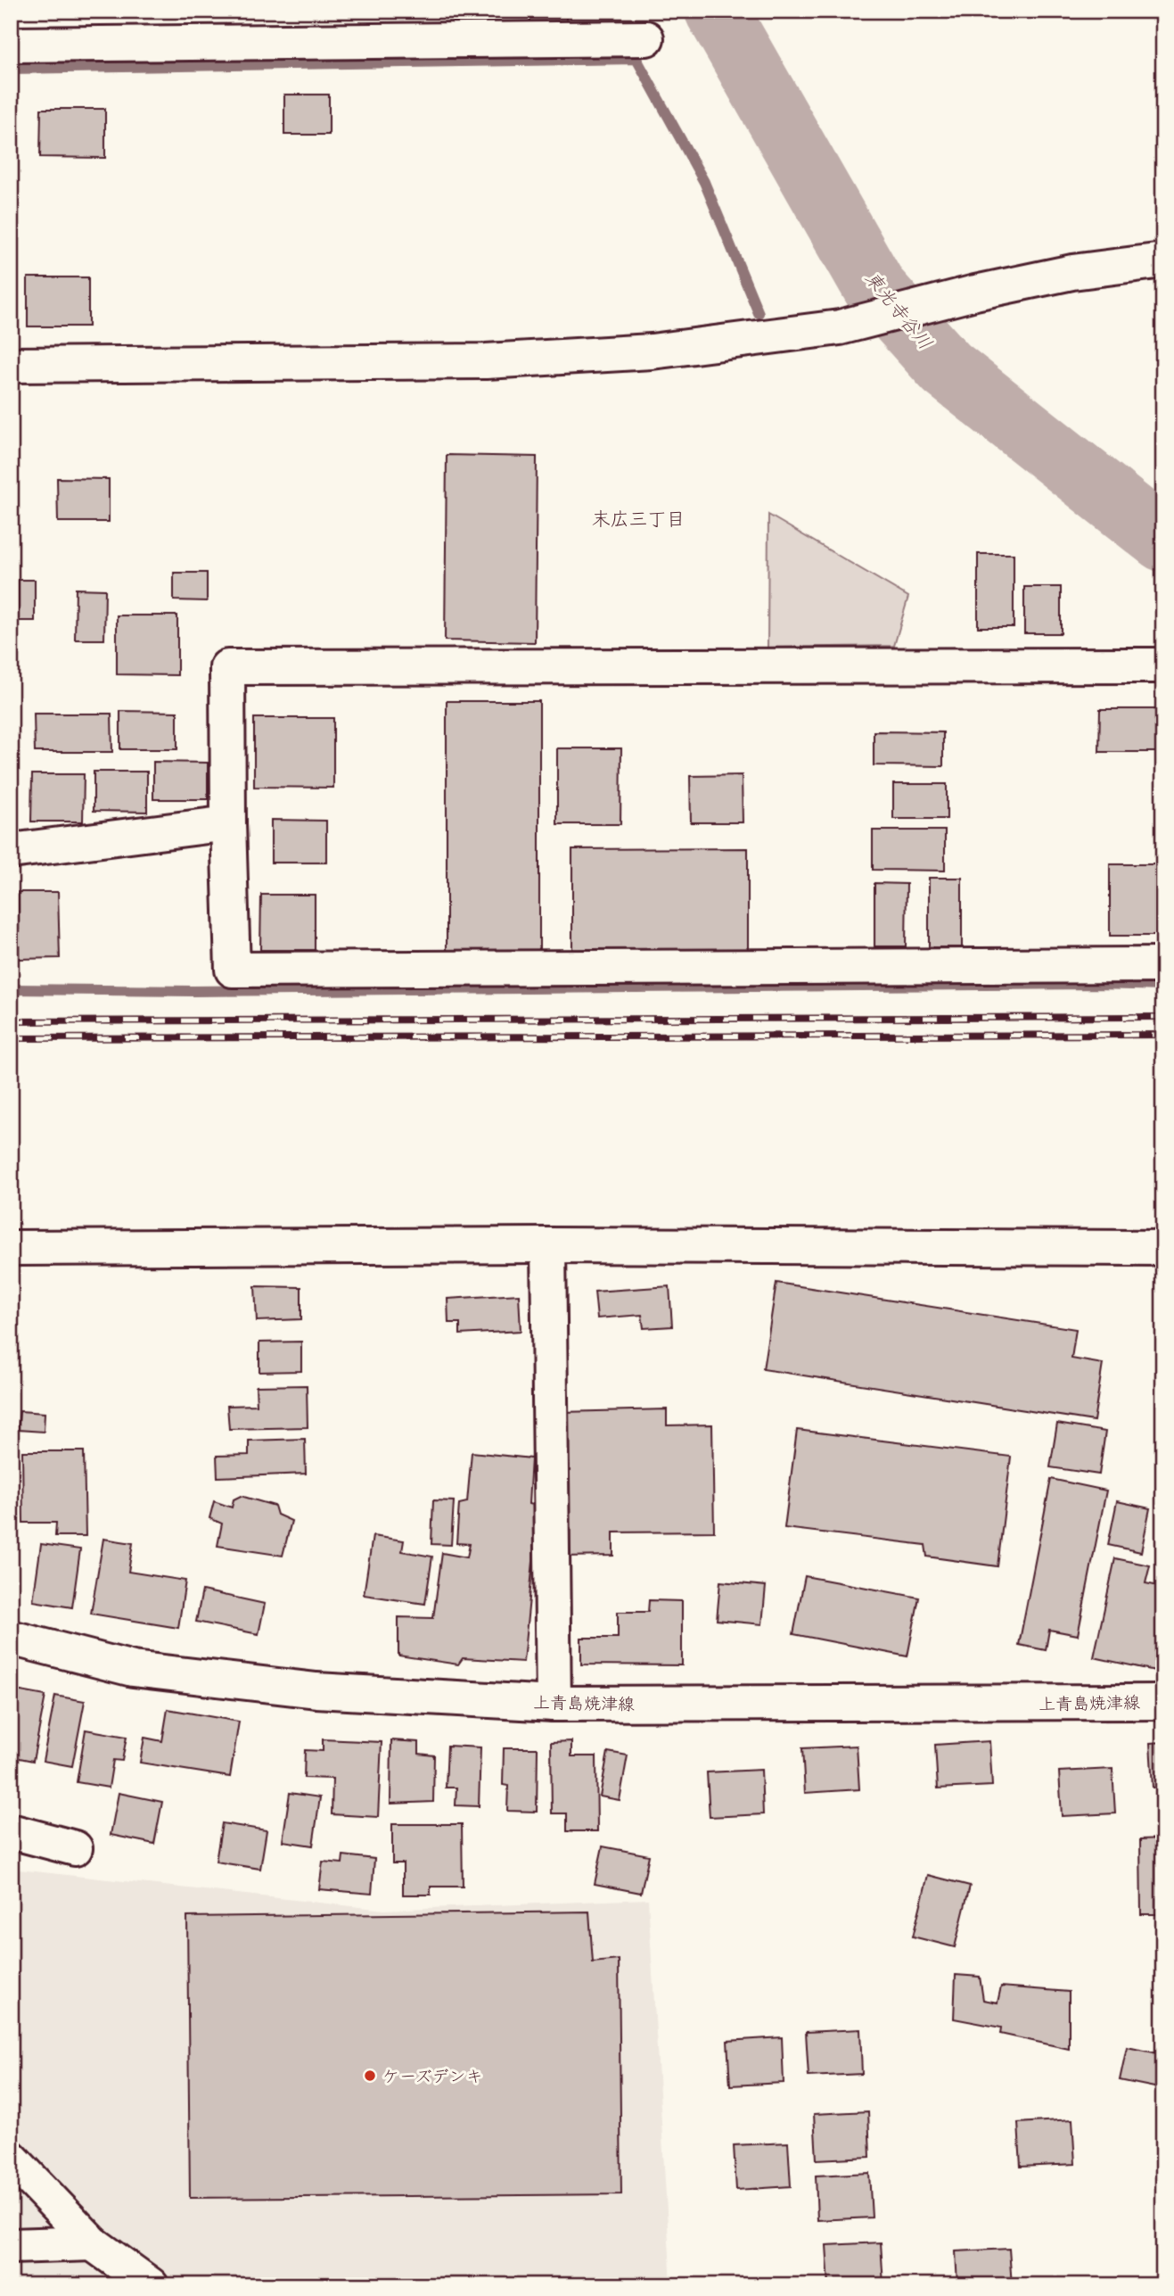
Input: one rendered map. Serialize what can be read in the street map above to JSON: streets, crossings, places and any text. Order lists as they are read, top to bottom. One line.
{"streets":{"street":["上青島焼津線"]},"districts":["末広三丁目"],"water":["東光寺谷川"],"places":["ケーズデンキ"]}
